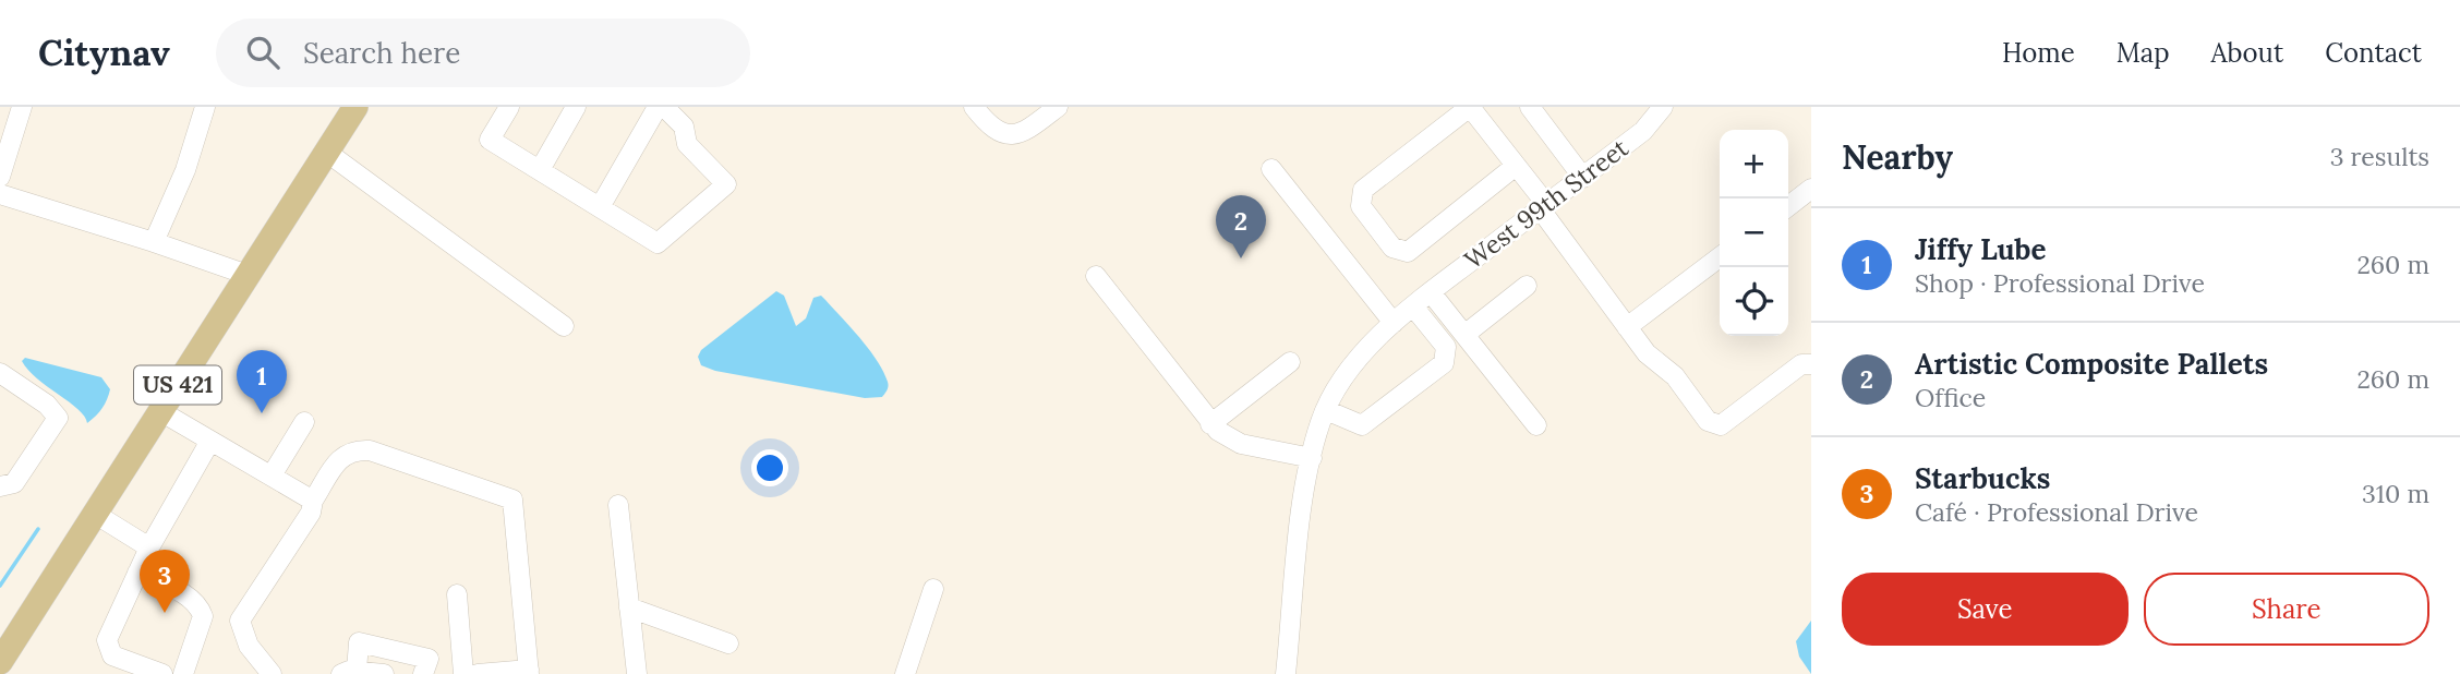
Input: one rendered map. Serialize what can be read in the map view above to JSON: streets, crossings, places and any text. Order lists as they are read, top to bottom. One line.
{"streets":{"main road":["US 421"],"street":["West 99th Street"]},"page":{"header":"Citynav","search":"Search here","nav":["Home","Map","About","Contact"],"heading":["Nearby","3 results"],"map_buttons":["+","−"],"pins":["2","1","3"],"list":[{"mark":"1","name":"Jiffy Lube","note":"Shop · Professional Drive","value":"260 m"},{"mark":"2","name":"Artistic Composite Pallets","note":"Office","value":"260 m"},{"mark":"3","name":"Starbucks","note":"Café · Professional Drive","value":"310 m"}],"buttons":["Save","Share"]}}
